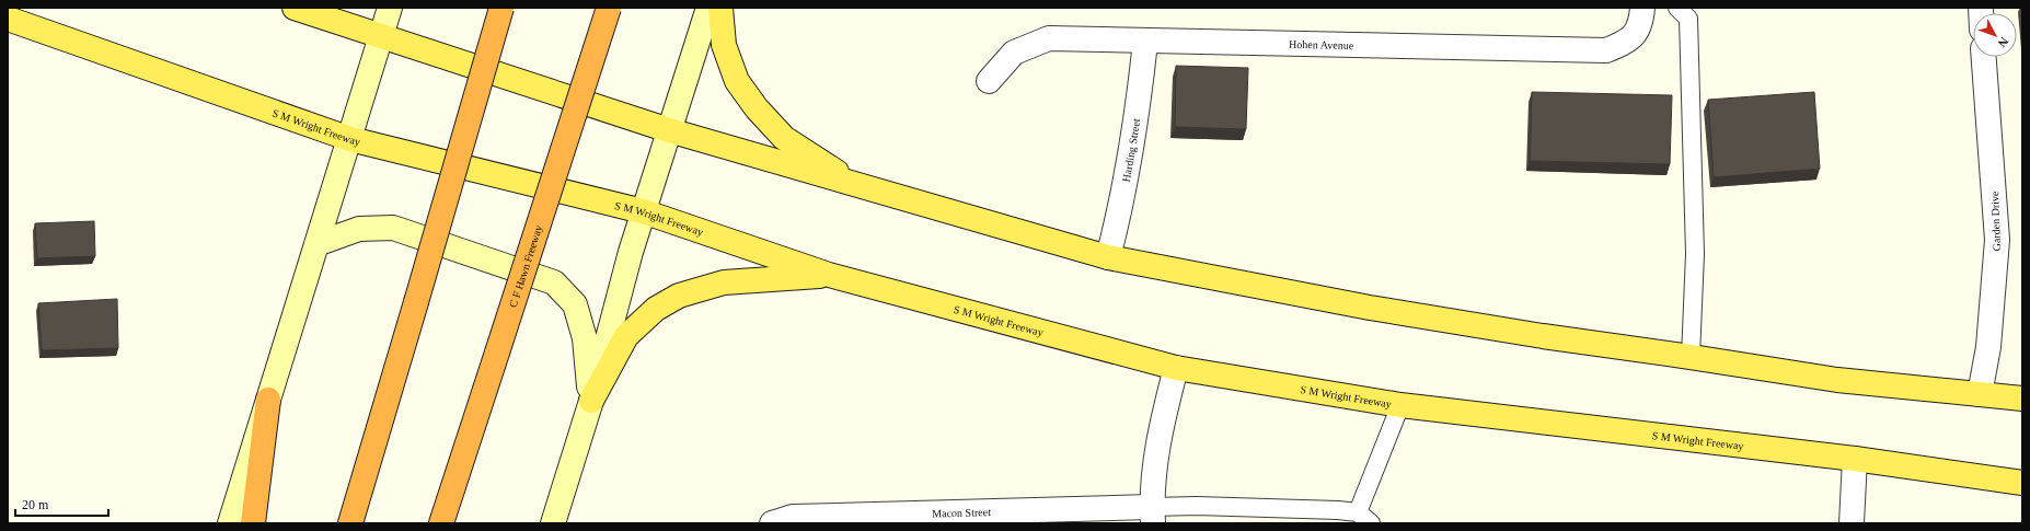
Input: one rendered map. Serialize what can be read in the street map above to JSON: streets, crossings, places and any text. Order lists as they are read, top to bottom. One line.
{"streets":{"highway":["C F Hawn Freeway"],"main road":["S M Wright Freeway"],"street":["Hohen Avenue","Harding Street","Garden Drive","Macon Street"]},"crossings":[["Hohen Avenue","Harding Street"]],"scale_bar":"20 m","north":"bottom right"}
